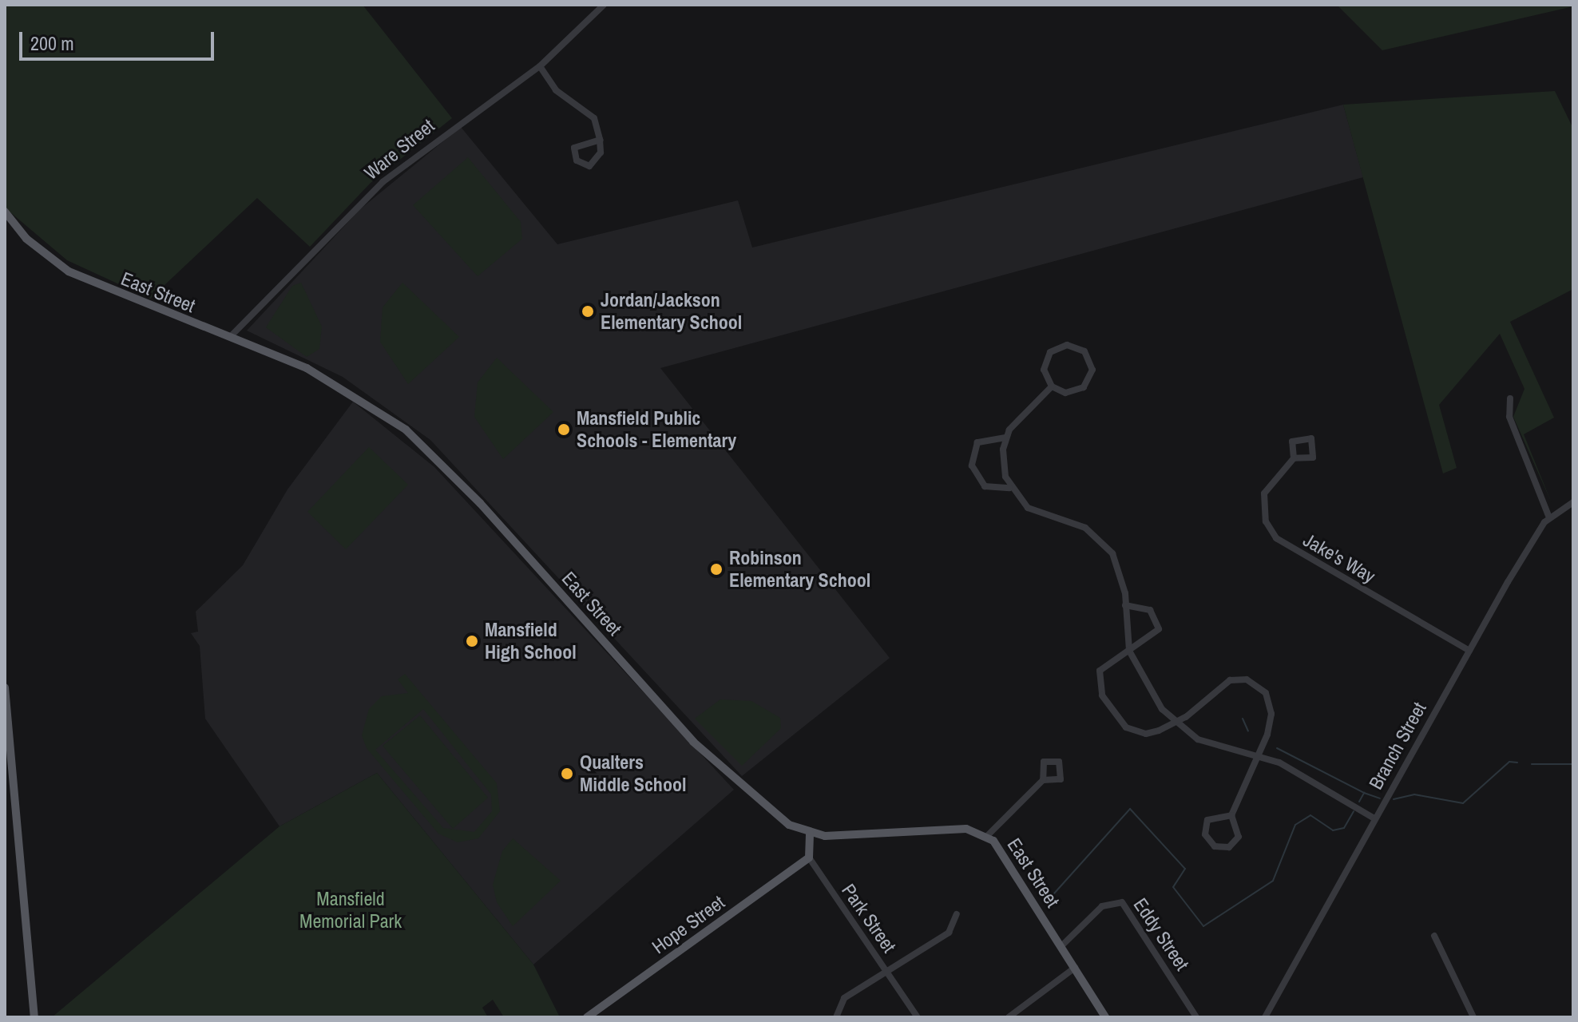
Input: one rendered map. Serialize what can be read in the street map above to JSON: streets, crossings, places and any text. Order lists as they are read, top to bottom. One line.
{"streets":{"main road":["East Street","Hope Street"],"street":["Ware Street","Jake's Way","Branch Street","Park Street","Eddy Street"]},"crossings":[["Ware Street","East Street"],["East Street","Eddy Street"],["Jake's Way","Branch Street"],["Park Street","Hope Street"]],"parks":["Mansfield Memorial Park"],"places":["Jordan/Jackson Elementary School","Mansfield Public Schools - Elementary","Robinson Elementary School","Mansfield High School","Qualters Middle School"],"scale_bar":"200 m"}
